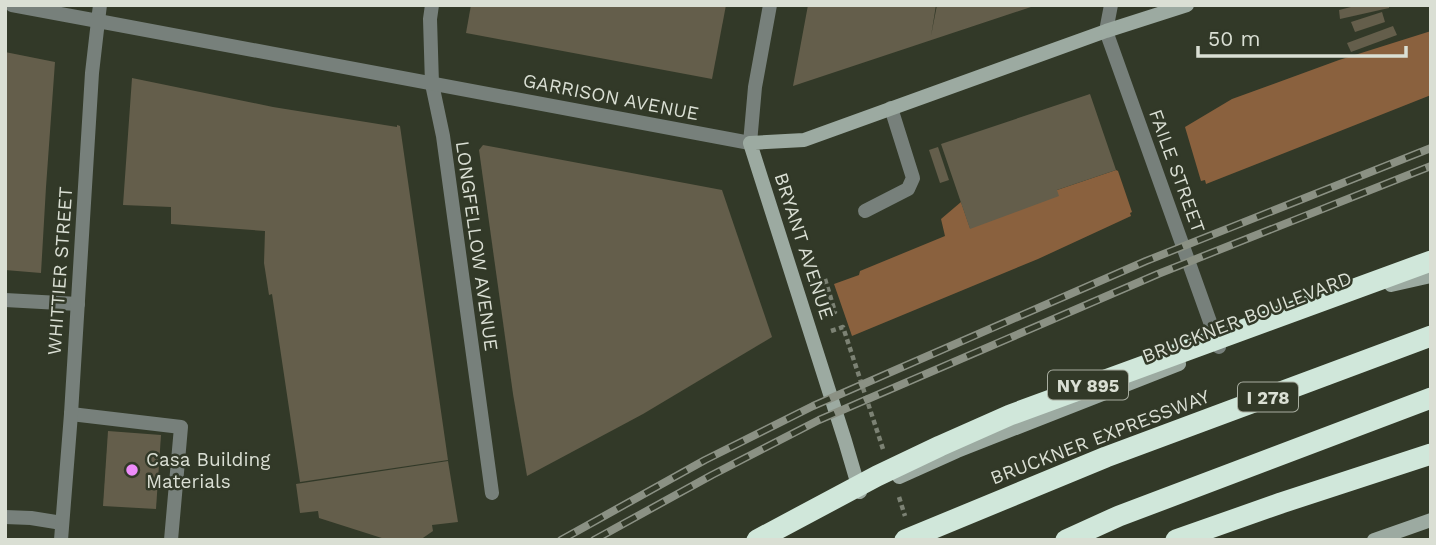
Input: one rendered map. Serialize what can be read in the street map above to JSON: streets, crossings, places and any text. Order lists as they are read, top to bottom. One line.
{"streets":{"highway":["NY 895","I 278","BRUCKNER EXPRESSWAY"],"main road":["GARRISON AVENUE","BRYANT AVENUE","BRUCKNER BOULEVARD"],"street":["FAILE STREET","LONGFELLOW AVENUE","WHITTIER STREET"]},"crossings":[["GARRISON AVENUE","FAILE STREET"],["GARRISON AVENUE","LONGFELLOW AVENUE"],["GARRISON AVENUE","BRYANT AVENUE"],["GARRISON AVENUE","WHITTIER STREET"],["FAILE STREET","BRUCKNER BOULEVARD"],["BRYANT AVENUE","BRUCKNER BOULEVARD"]],"places":["Casa Building Materials"],"scale_bar":"50 m"}
